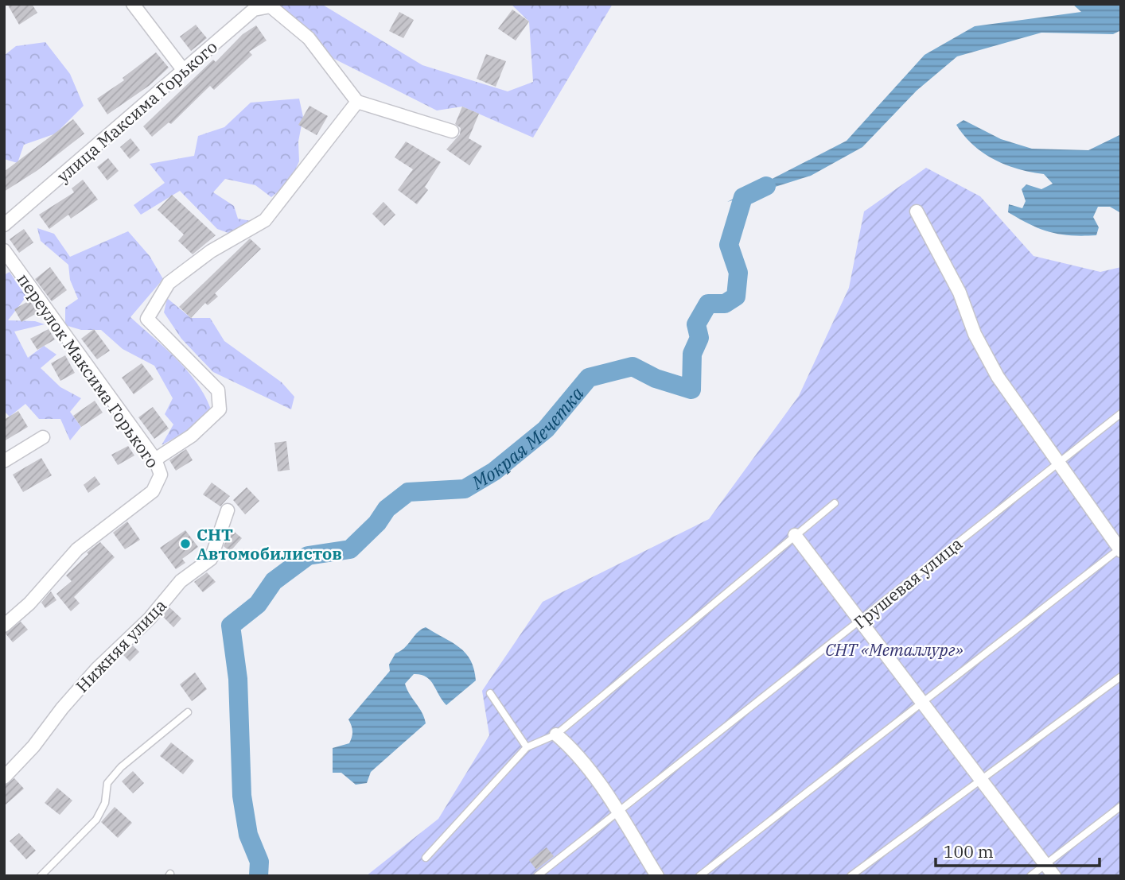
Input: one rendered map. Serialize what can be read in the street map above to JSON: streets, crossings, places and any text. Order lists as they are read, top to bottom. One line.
{"streets":{"street":["улица Максима Горького","переулок Максима Горького","Нижняя улица"],"lane":["Грушевая улица"]},"water":["Мокрая Мечетка"],"parks":["СНТ «Металлург»"],"places":["СНТ Автомобилистов"],"scale_bar":"100 m"}
